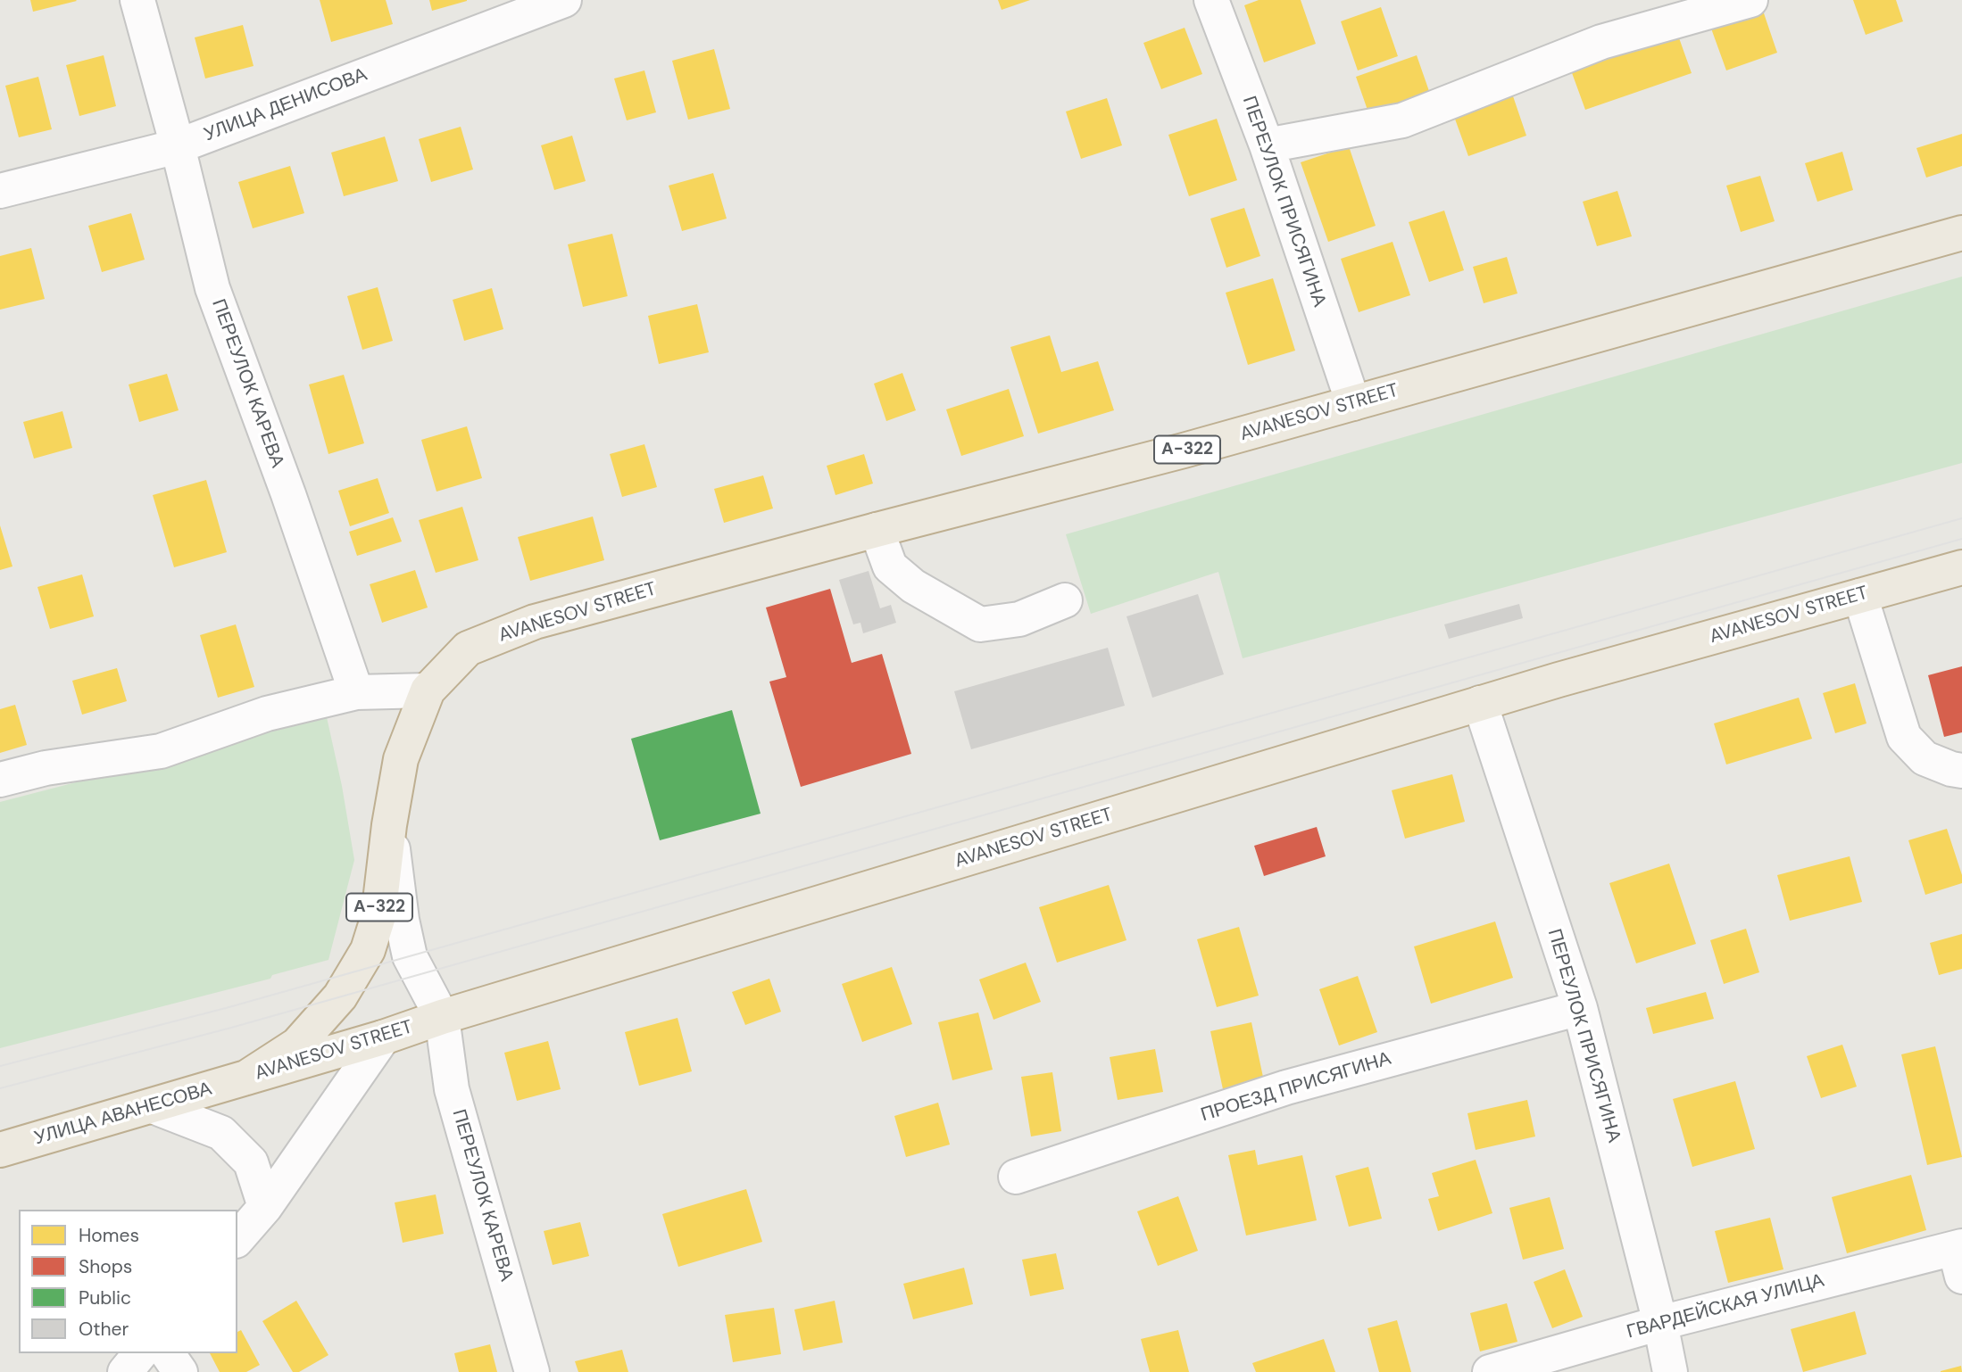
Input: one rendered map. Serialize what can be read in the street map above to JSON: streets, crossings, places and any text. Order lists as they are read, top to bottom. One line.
{"streets":{"highway":["AVANESOV STREET","А-322","УЛИЦА АВАНЕСОВА"],"street":["УЛИЦА ДЕНИСОВА","ПЕРЕУЛОК ПРИСЯГИНА","ПЕРЕУЛОК КАРЕВА","ПРОЕЗД ПРИСЯГИНА","ГВАРДЕЙСКАЯ УЛИЦА"]},"crossings":[["УЛИЦА ДЕНИСОВА","ПЕРЕУЛОК КАРЕВА"],["ПЕРЕУЛОК ПРИСЯГИНА","AVANESOV STREET"],["ПЕРЕУЛОК ПРИСЯГИНА","ПРОЕЗД ПРИСЯГИНА"],["ПЕРЕУЛОК ПРИСЯГИНА","ГВАРДЕЙСКАЯ УЛИЦА"],["ПЕРЕУЛОК КАРЕВА","AVANESOV STREET"],["AVANESOV STREET","УЛИЦА АВАНЕСОВА"]],"legend":["Homes","Shops","Public","Other"]}
